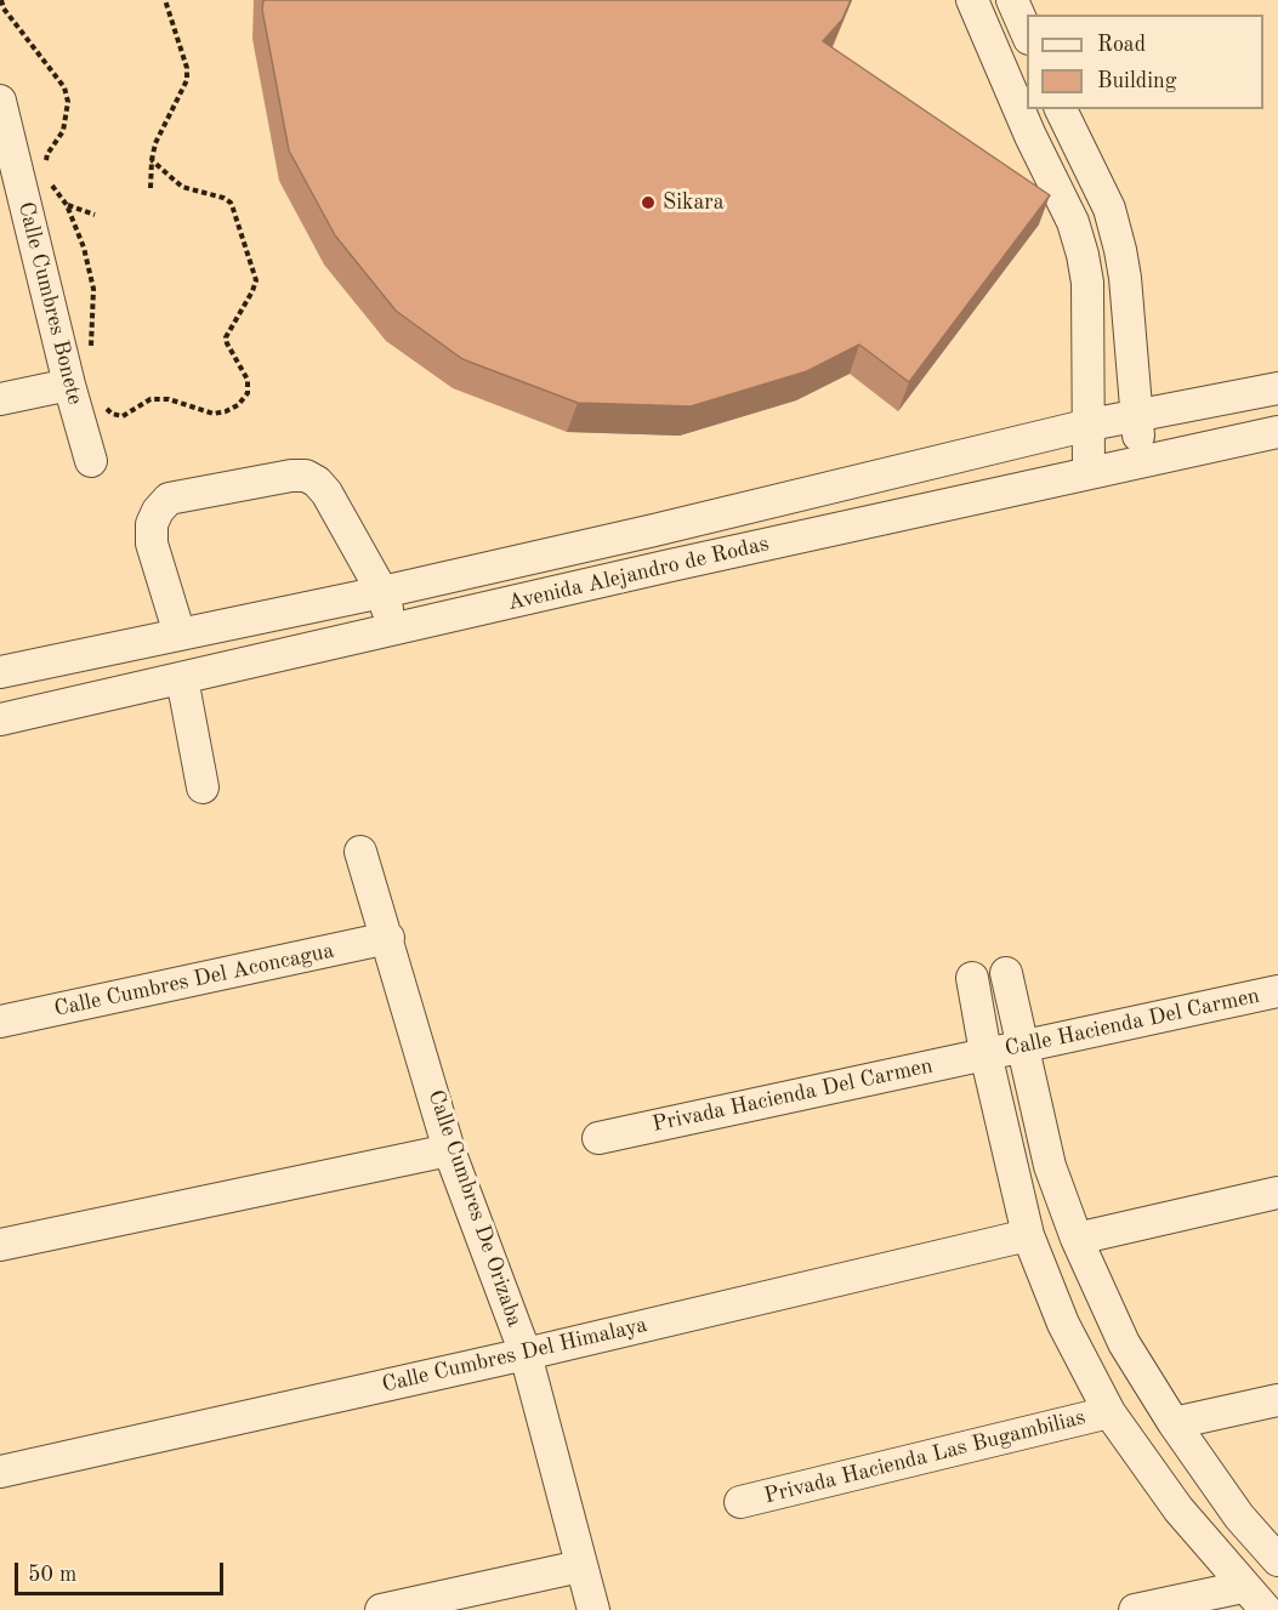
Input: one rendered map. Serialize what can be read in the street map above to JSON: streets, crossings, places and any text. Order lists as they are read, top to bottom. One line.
{"streets":{"street":["Calle Cumbres Bonete","Avenida Alejandro de Rodas","Calle Cumbres Del Aconcagua","Calle Hacienda Del Carmen","Privada Hacienda Del Carmen","Calle Cumbres De Orizaba","Calle Cumbres Del Himalaya","Privada Hacienda Las Bugambilias"]},"crossings":[["Calle Cumbres Del Aconcagua","Calle Cumbres De Orizaba"],["Calle Hacienda Del Carmen","Privada Hacienda Del Carmen"],["Calle Cumbres De Orizaba","Calle Cumbres Del Himalaya"]],"places":["Sikara"],"legend":["Road","Building"],"scale_bar":"50 m"}
